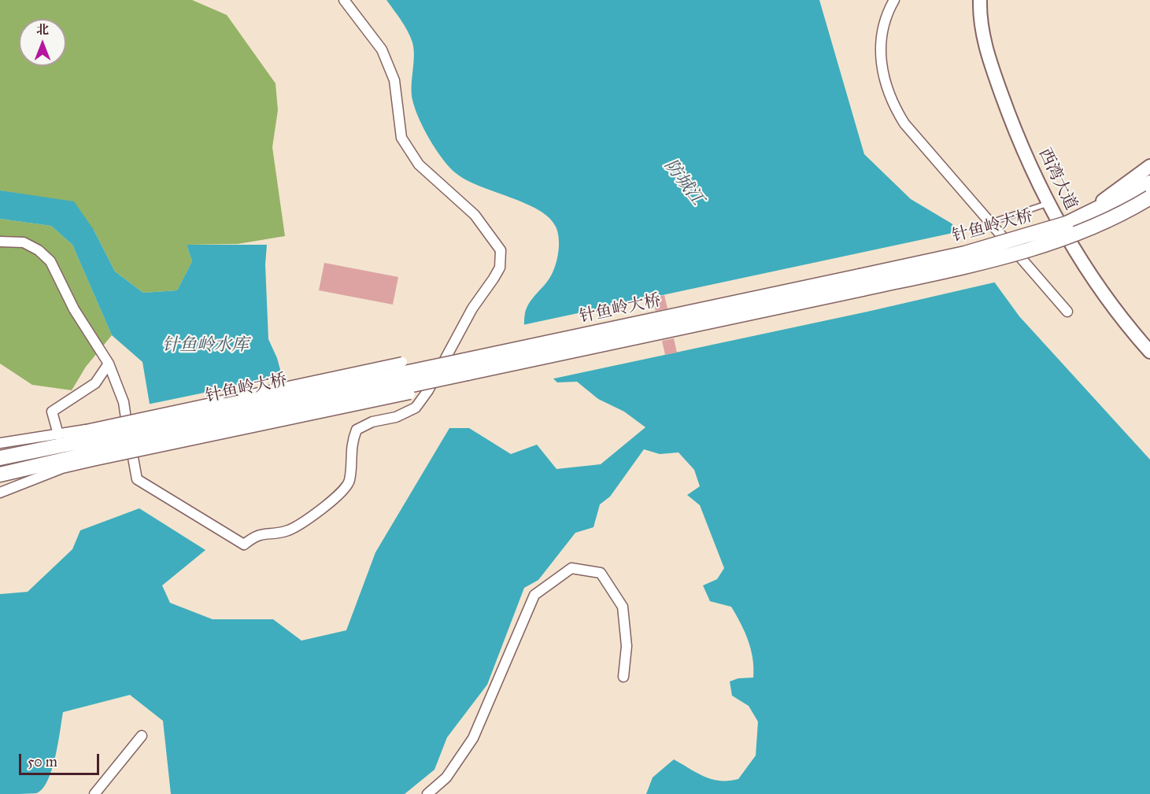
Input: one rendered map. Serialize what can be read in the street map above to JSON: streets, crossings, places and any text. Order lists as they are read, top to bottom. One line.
{"streets":{"main road":["西湾大道","针鱼岭大桥"]},"water":["防城江","针鱼岭水库"],"scale_bar":"50 m","north":"top"}
